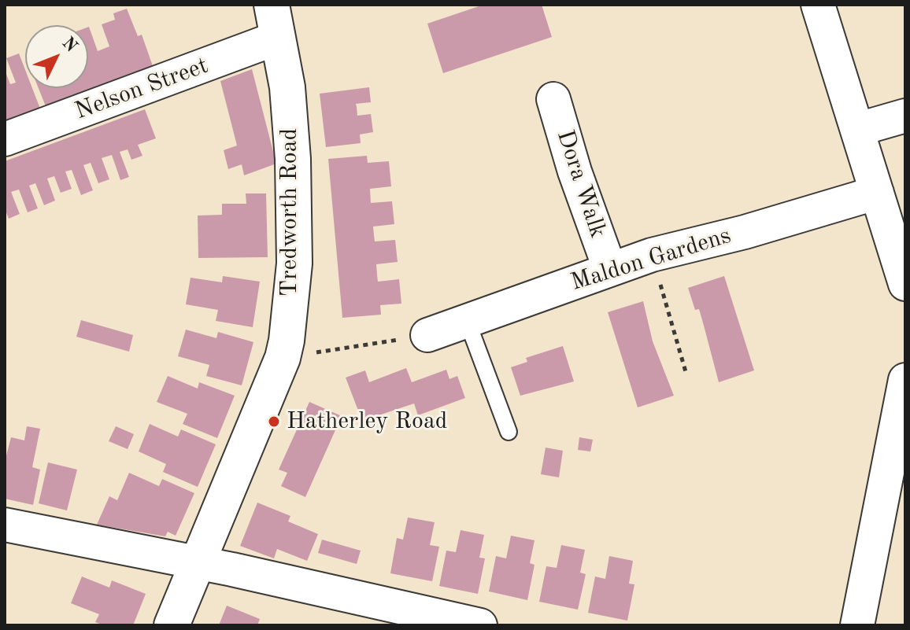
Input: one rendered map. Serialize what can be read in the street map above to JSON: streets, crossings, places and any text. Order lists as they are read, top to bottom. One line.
{"streets":{"street":["Nelson Street","Dora Walk","Tredworth Road","Maldon Gardens"]},"crossings":[["Nelson Street","Tredworth Road"],["Dora Walk","Maldon Gardens"]],"places":["Hatherley Road"],"north":"top right"}
